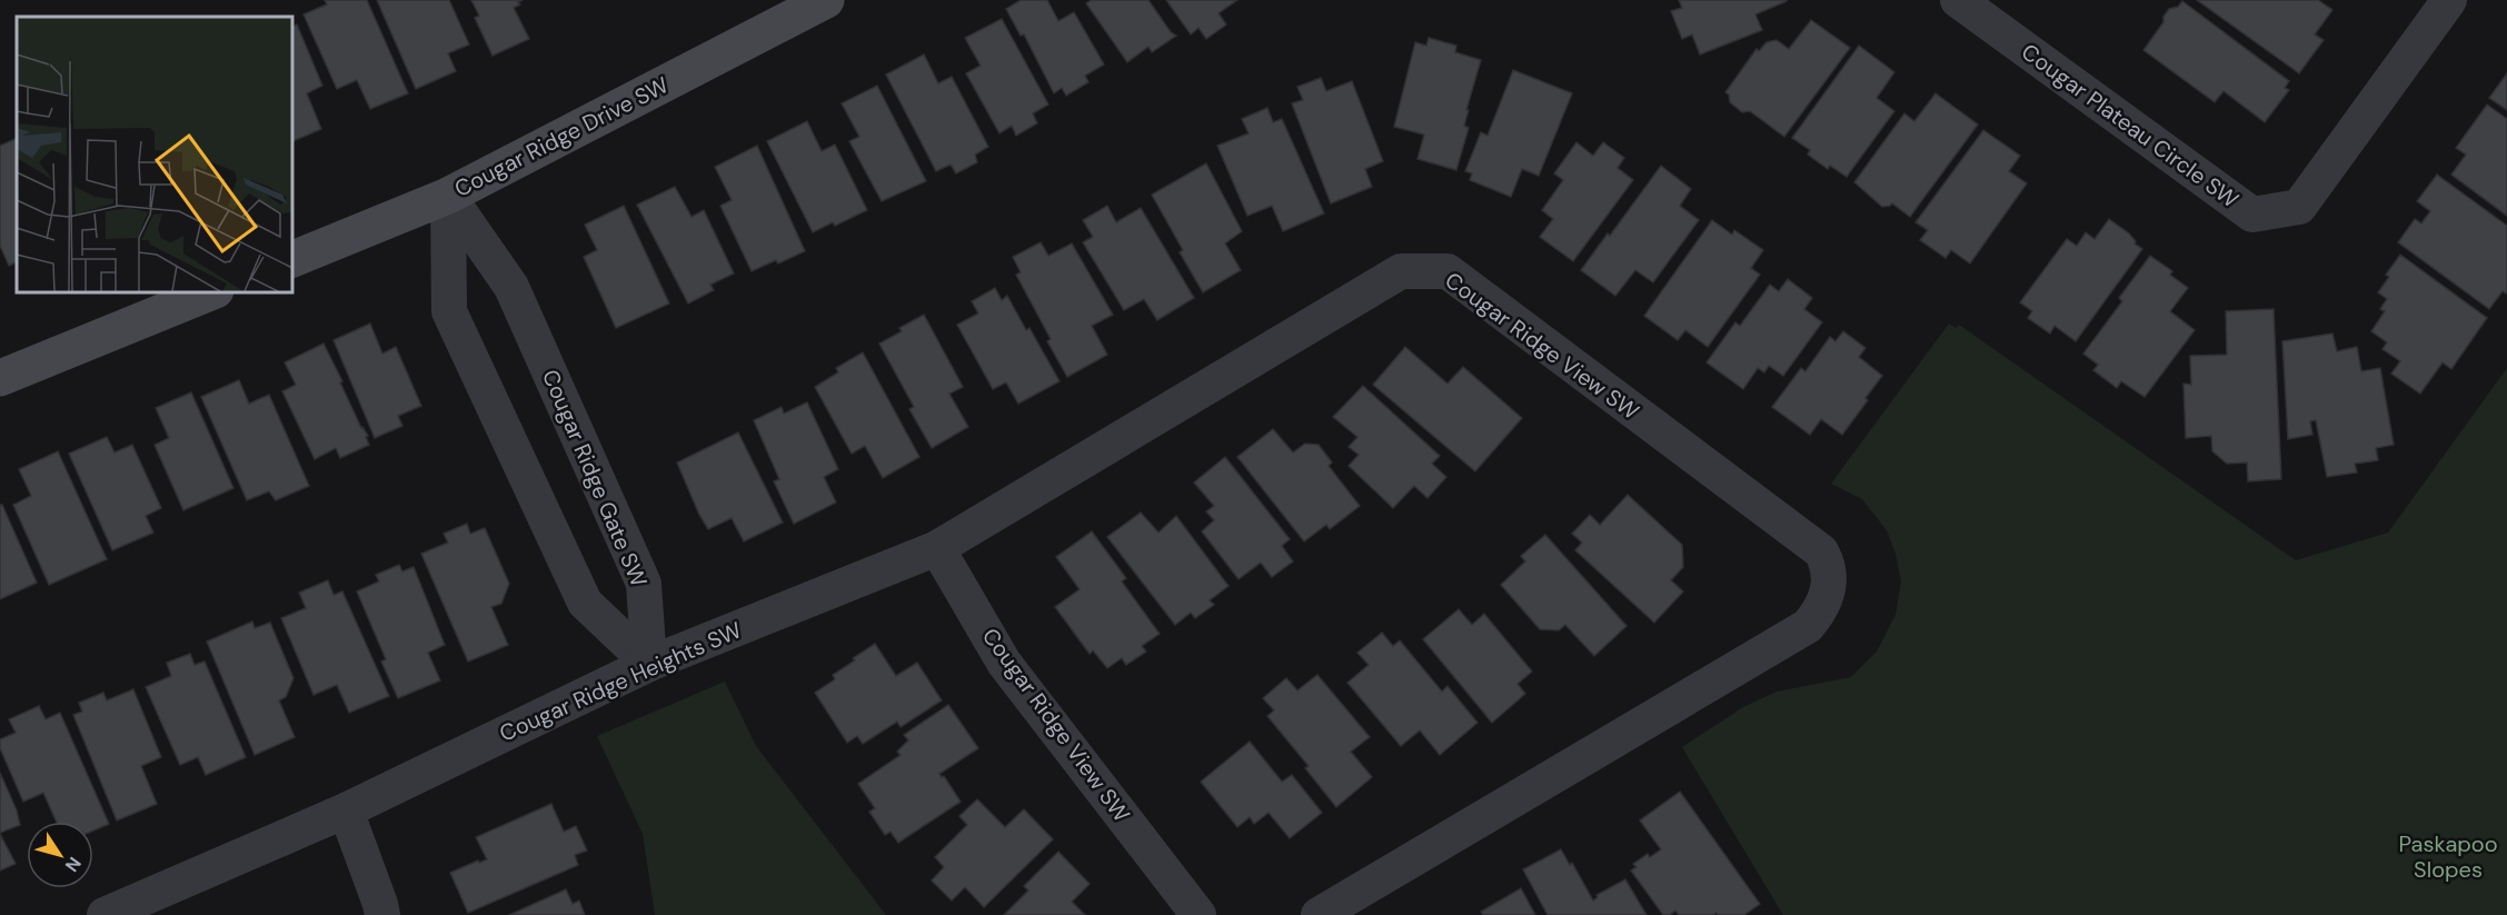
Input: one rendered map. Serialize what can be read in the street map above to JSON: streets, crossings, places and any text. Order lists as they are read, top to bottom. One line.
{"streets":{"street":["Cougar Plateau Circle SW","Cougar Ridge Drive SW","Cougar Ridge View SW","Cougar Ridge Gate SW","Cougar Ridge Heights SW"]},"crossings":[["Cougar Ridge Drive SW","Cougar Ridge Gate SW"],["Cougar Ridge View SW","Cougar Ridge Heights SW"],["Cougar Ridge Gate SW","Cougar Ridge Heights SW"]],"parks":["Paskapoo Slopes"],"north":"bottom right"}
